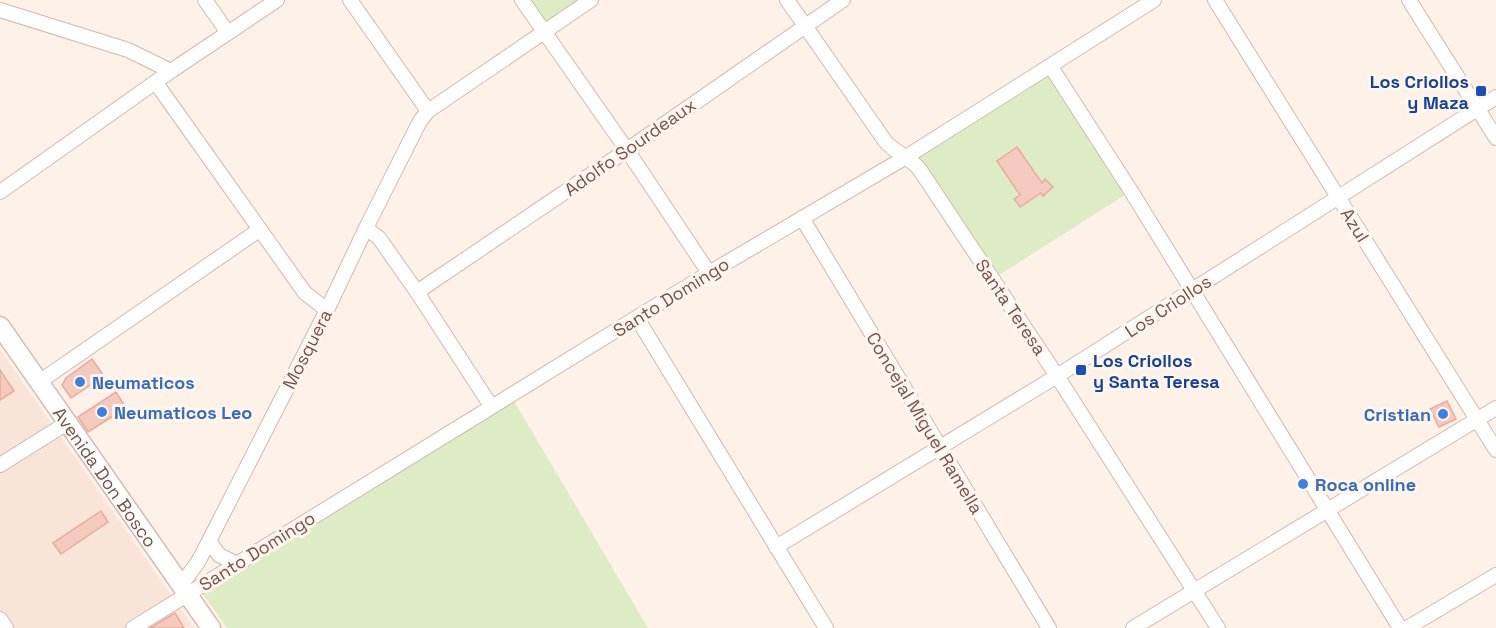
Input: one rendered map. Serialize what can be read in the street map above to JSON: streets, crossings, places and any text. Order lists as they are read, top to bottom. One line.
{"streets":{"main road":["Avenida Don Bosco"],"street":["Adolfo Sourdeaux","Azul","Santo Domingo","Los Criollos","Santa Teresa","Mosquera","Concejal Miguel Ramella"]},"crossings":[["Adolfo Sourdeaux","Santa Teresa"],["Azul","Los Criollos"],["Santo Domingo","Santa Teresa"],["Santo Domingo","Mosquera"],["Santo Domingo","Concejal Miguel Ramella"],["Santo Domingo","Avenida Don Bosco"],["Los Criollos","Santa Teresa"],["Los Criollos","Concejal Miguel Ramella"],["Mosquera","Avenida Don Bosco"]],"places":{"transit":["Los Criollos y Maza","Los Criollos y Santa Teresa"],"other":["Neumaticos","Neumaticos Leo","Cristian","Roca online"]}}
